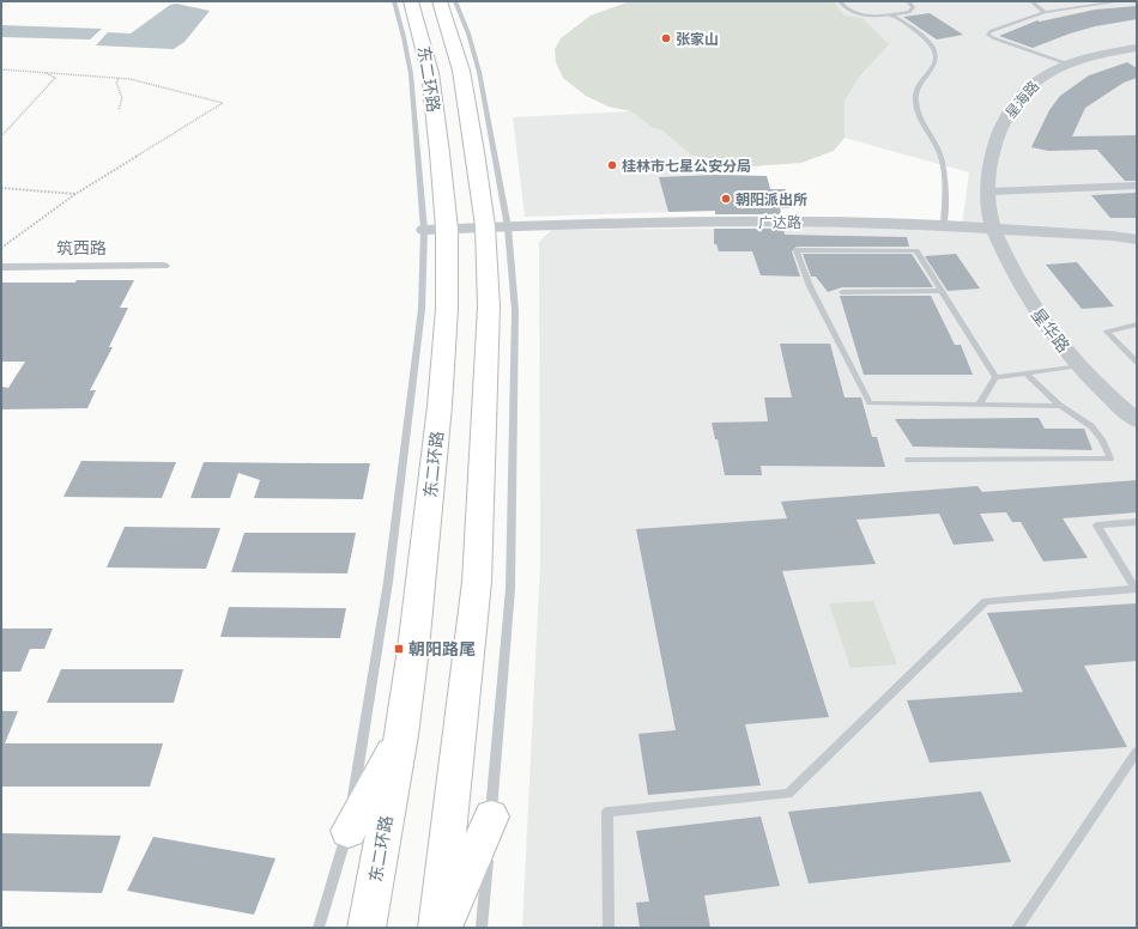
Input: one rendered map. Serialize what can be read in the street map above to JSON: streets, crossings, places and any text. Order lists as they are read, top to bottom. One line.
{"streets":{"main road":["东二环路"],"street":["星海路","广达路","筑西路","星华路"]},"crossings":[["东二环路","广达路"],["星海路","广达路"],["星海路","星华路"],["广达路","星华路"]],"places":{"other":["张家山","桂林市七星公安分局","朝阳派出所"],"transit":["朝阳路尾"]}}
